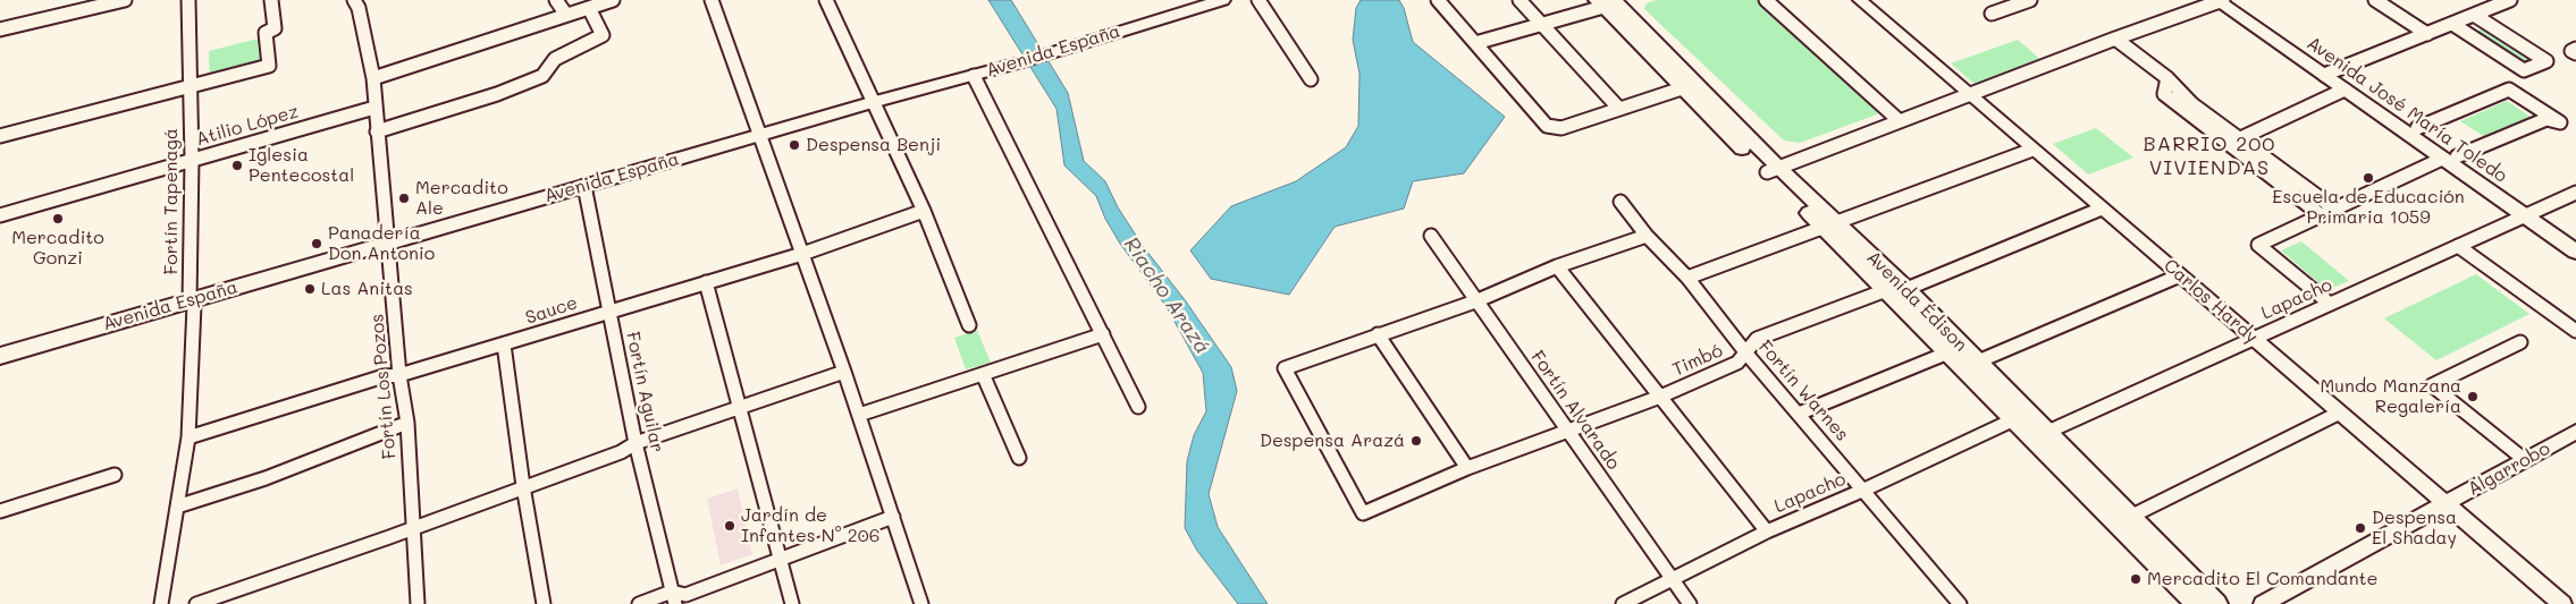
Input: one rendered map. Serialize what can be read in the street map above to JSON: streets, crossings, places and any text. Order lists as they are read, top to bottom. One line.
{"streets":{"main road":["Avenida España","Avenida José María Toledo","Avenida Édison"],"street":["Atilio López","Fortín Tapenagá","Lapacho","Carlos Hardy","Sauce","Timbó","Fortín Los Pozos","Fortín Warnes","Fortín Aguilar","Fortín Alvarado","Algarrobo"]},"crossings":[["Avenida España","Fortín Tapenagá"],["Avenida España","Fortín Los Pozos"],["Avenida España","Fortín Aguilar"],["Avenida José María Toledo","Lapacho"],["Atilio López","Fortín Tapenagá"],["Atilio López","Fortín Los Pozos"],["Fortín Tapenagá","Sauce"],["Lapacho","Avenida Édison"],["Lapacho","Carlos Hardy"],["Lapacho","Fortín Warnes"],["Lapacho","Fortín Alvarado"],["Avenida Édison","Timbó"],["Carlos Hardy","Timbó"],["Carlos Hardy","Algarrobo"],["Sauce","Fortín Los Pozos"],["Sauce","Fortín Aguilar"],["Timbó","Fortín Warnes"],["Timbó","Fortín Alvarado"]],"districts":["BARRIO 200 VIVIENDAS"],"water":["Riacho Arazá"],"places":["Despensa Benji","Iglesia Pentecostal","Escuela de Educación Primaria 1059","Mercadito Ale","Mercadito Gonzi","Panadería Don Antonio","Las Anitas","Mundo Manzana Regalería","Despensa Arazá","Jardín de Infantes N° 206","Despensa El Shaday","Mercadito El Comandante"]}
